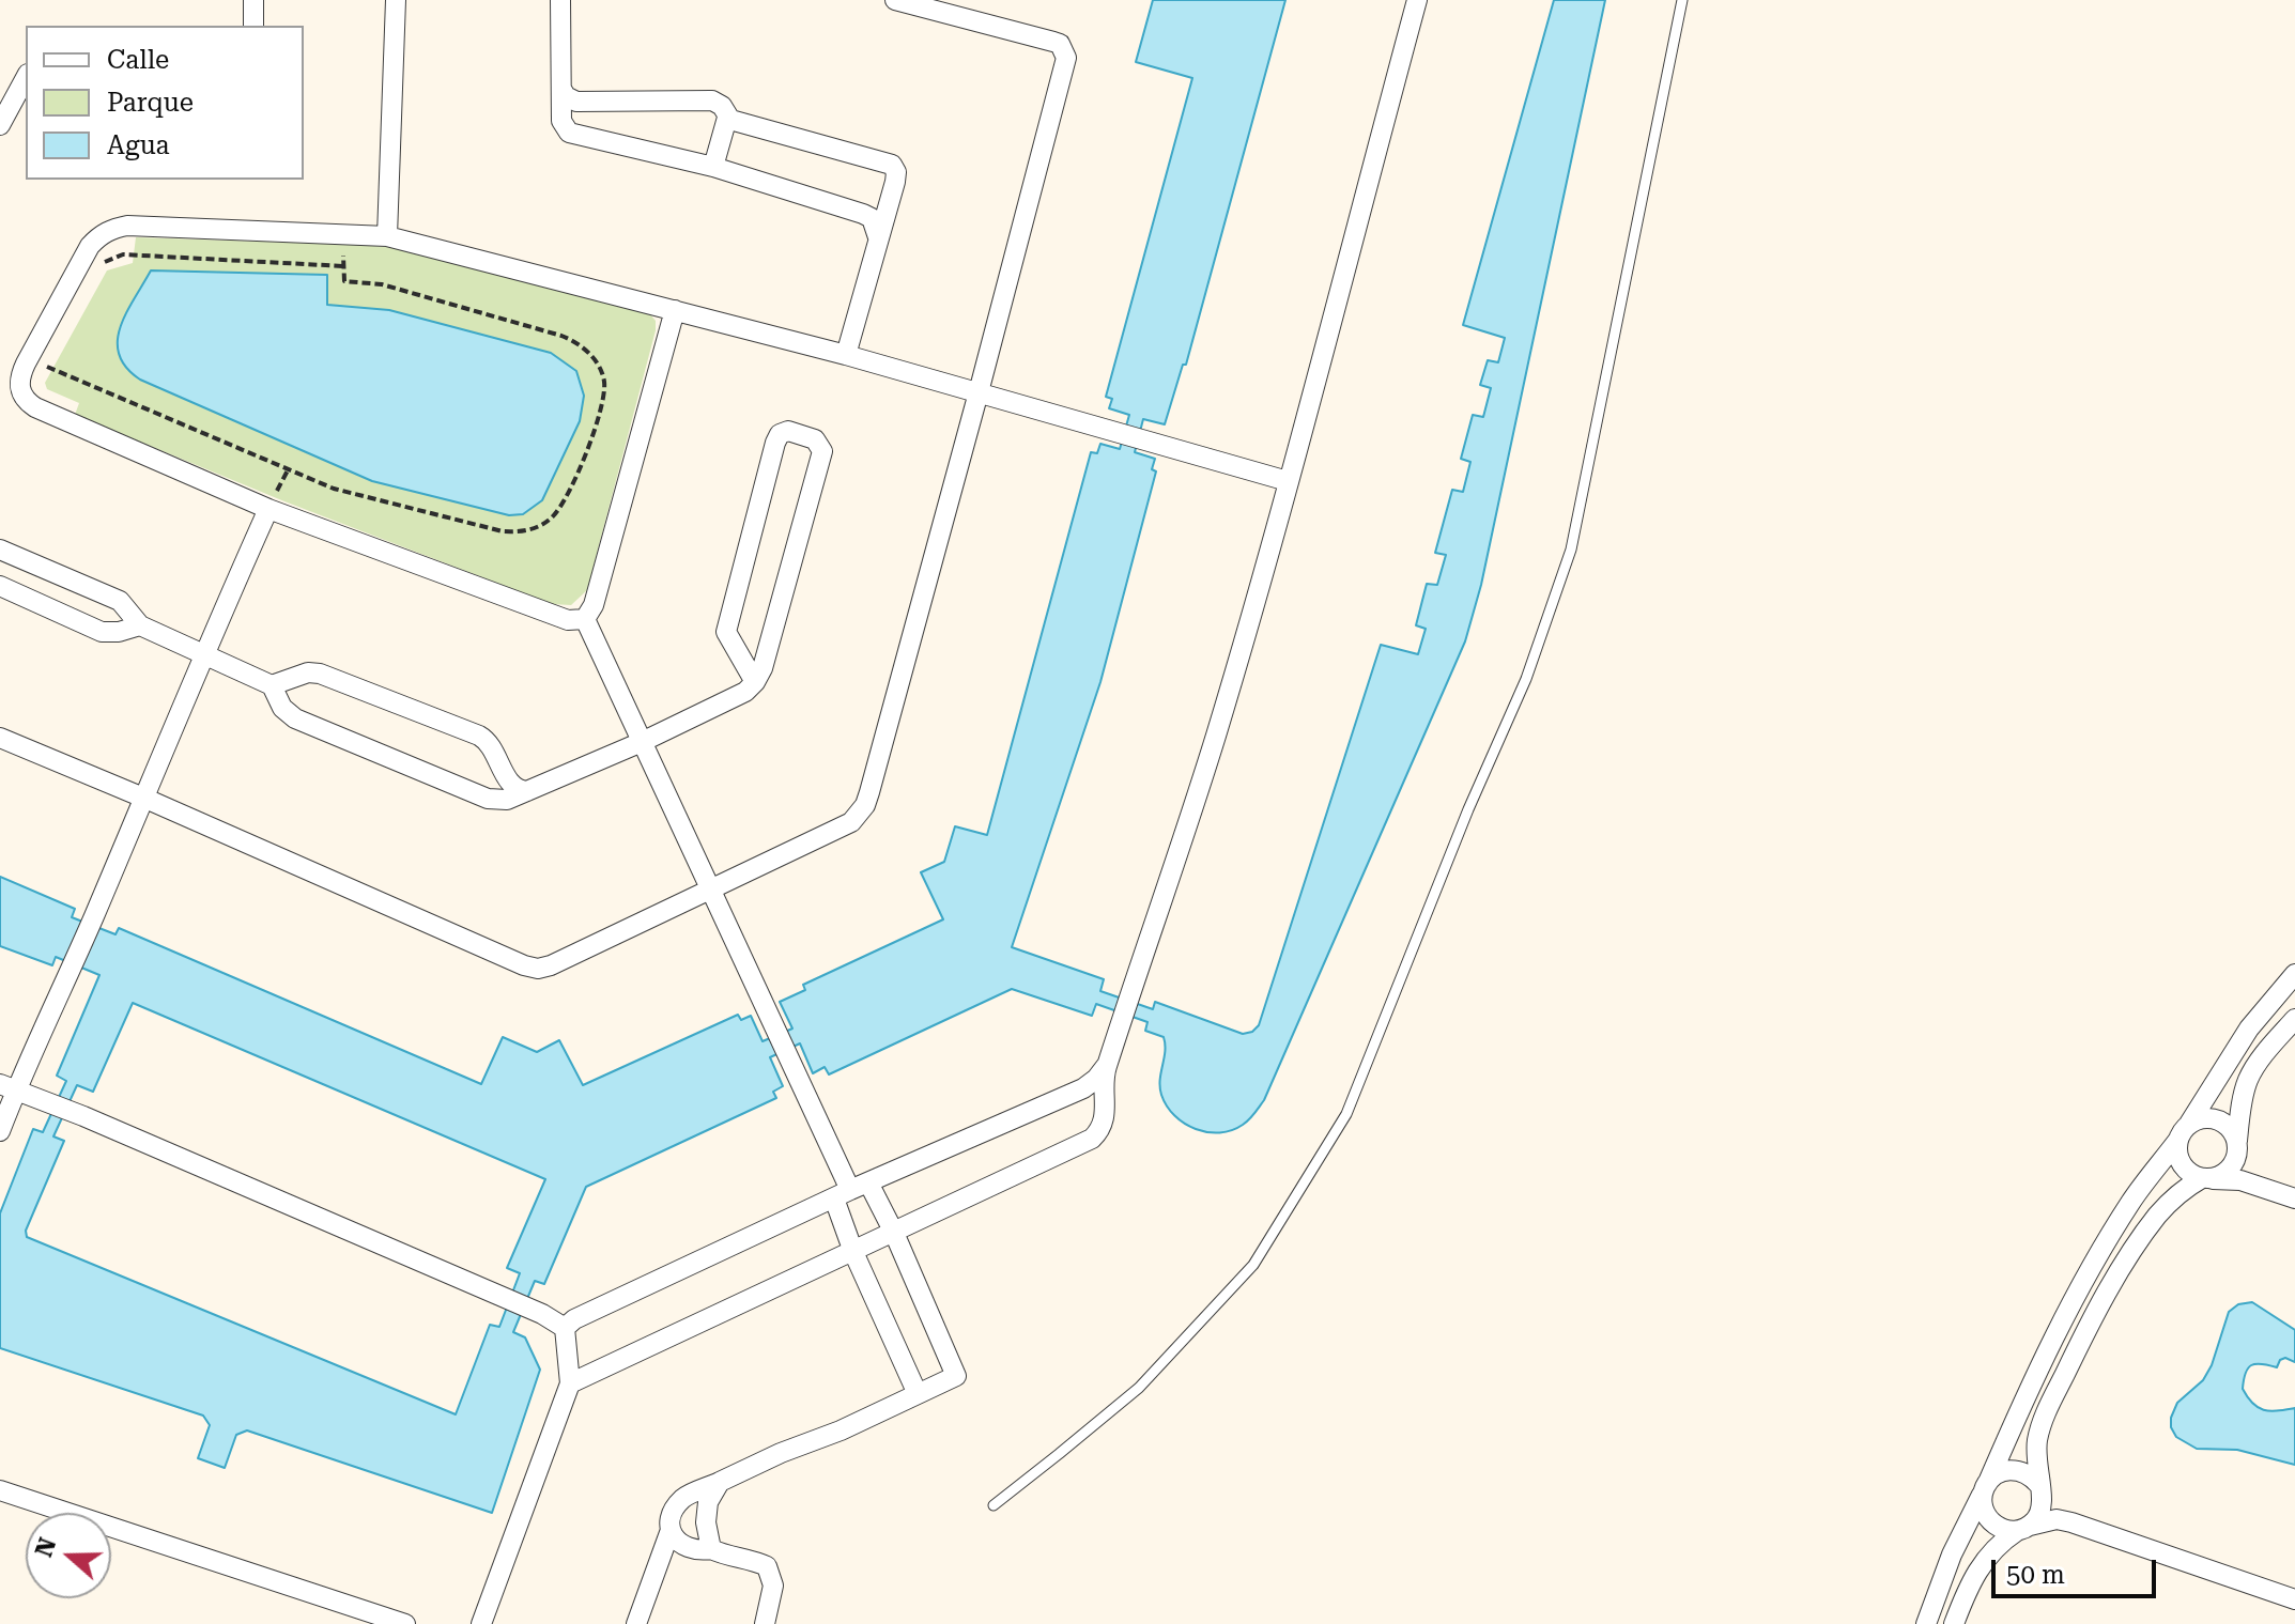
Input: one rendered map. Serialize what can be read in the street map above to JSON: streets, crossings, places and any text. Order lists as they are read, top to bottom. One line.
{"legend":["Calle","Parque","Agua"],"scale_bar":"50 m","north":"left"}
